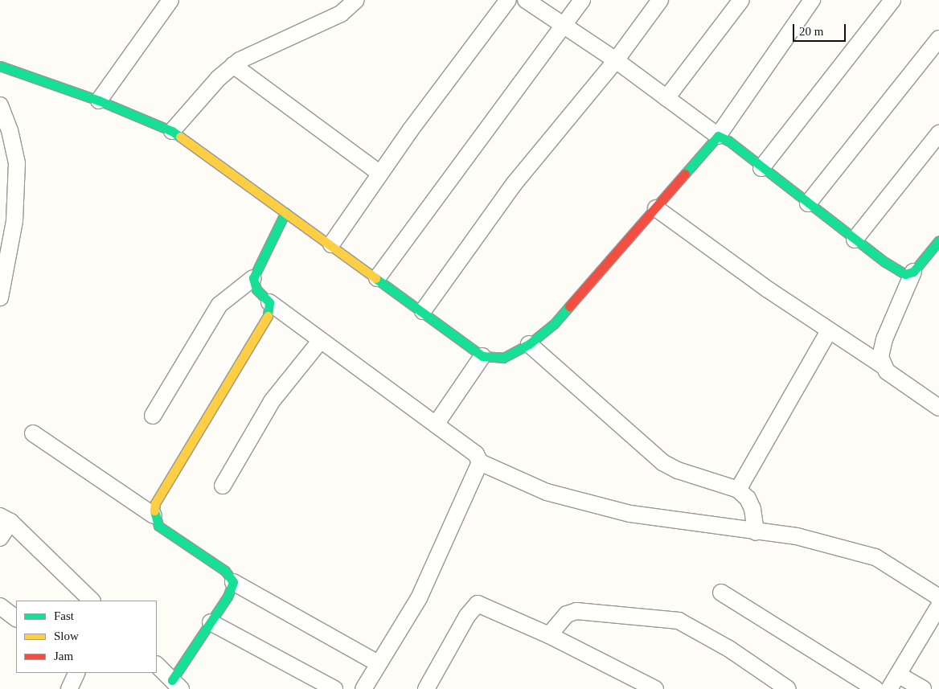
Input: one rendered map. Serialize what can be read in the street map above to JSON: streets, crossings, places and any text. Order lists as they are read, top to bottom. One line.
{"legend":["Fast","Slow","Jam"],"scale_bar":"20 m"}
